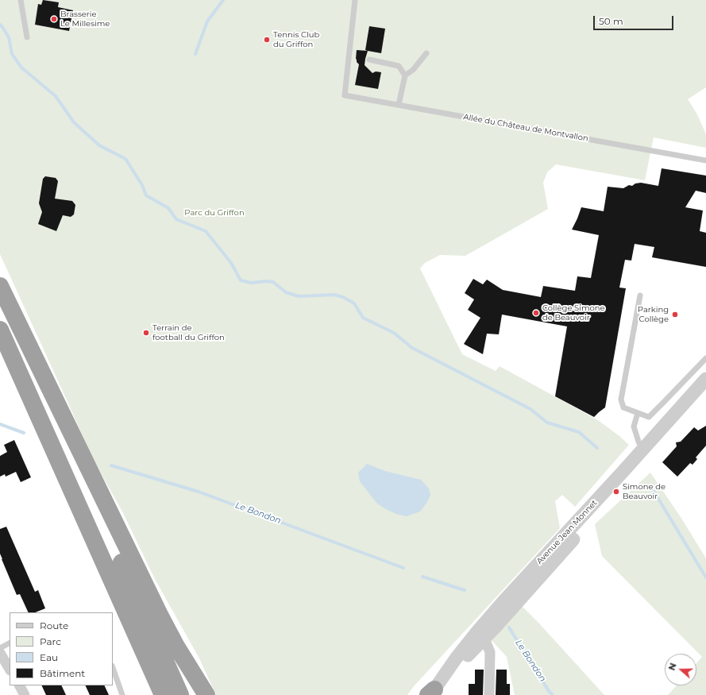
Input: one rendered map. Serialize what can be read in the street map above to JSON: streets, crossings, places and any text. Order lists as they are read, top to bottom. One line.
{"streets":{"street":["Avenue Jean Monnet"],"lane":["Allée du Château de Montvallon"]},"water":["Le Bondon"],"parks":["Parc du Griffon"],"places":["Brasserie Le Millesime","Tennis Club du Griffon","Collège Simone de Beauvoir","Parking Collège","Terrain de football du Griffon","Simone de Beauvoir"],"legend":["Route","Parc","Eau","Bâtiment"],"scale_bar":"50 m","north":"left"}
